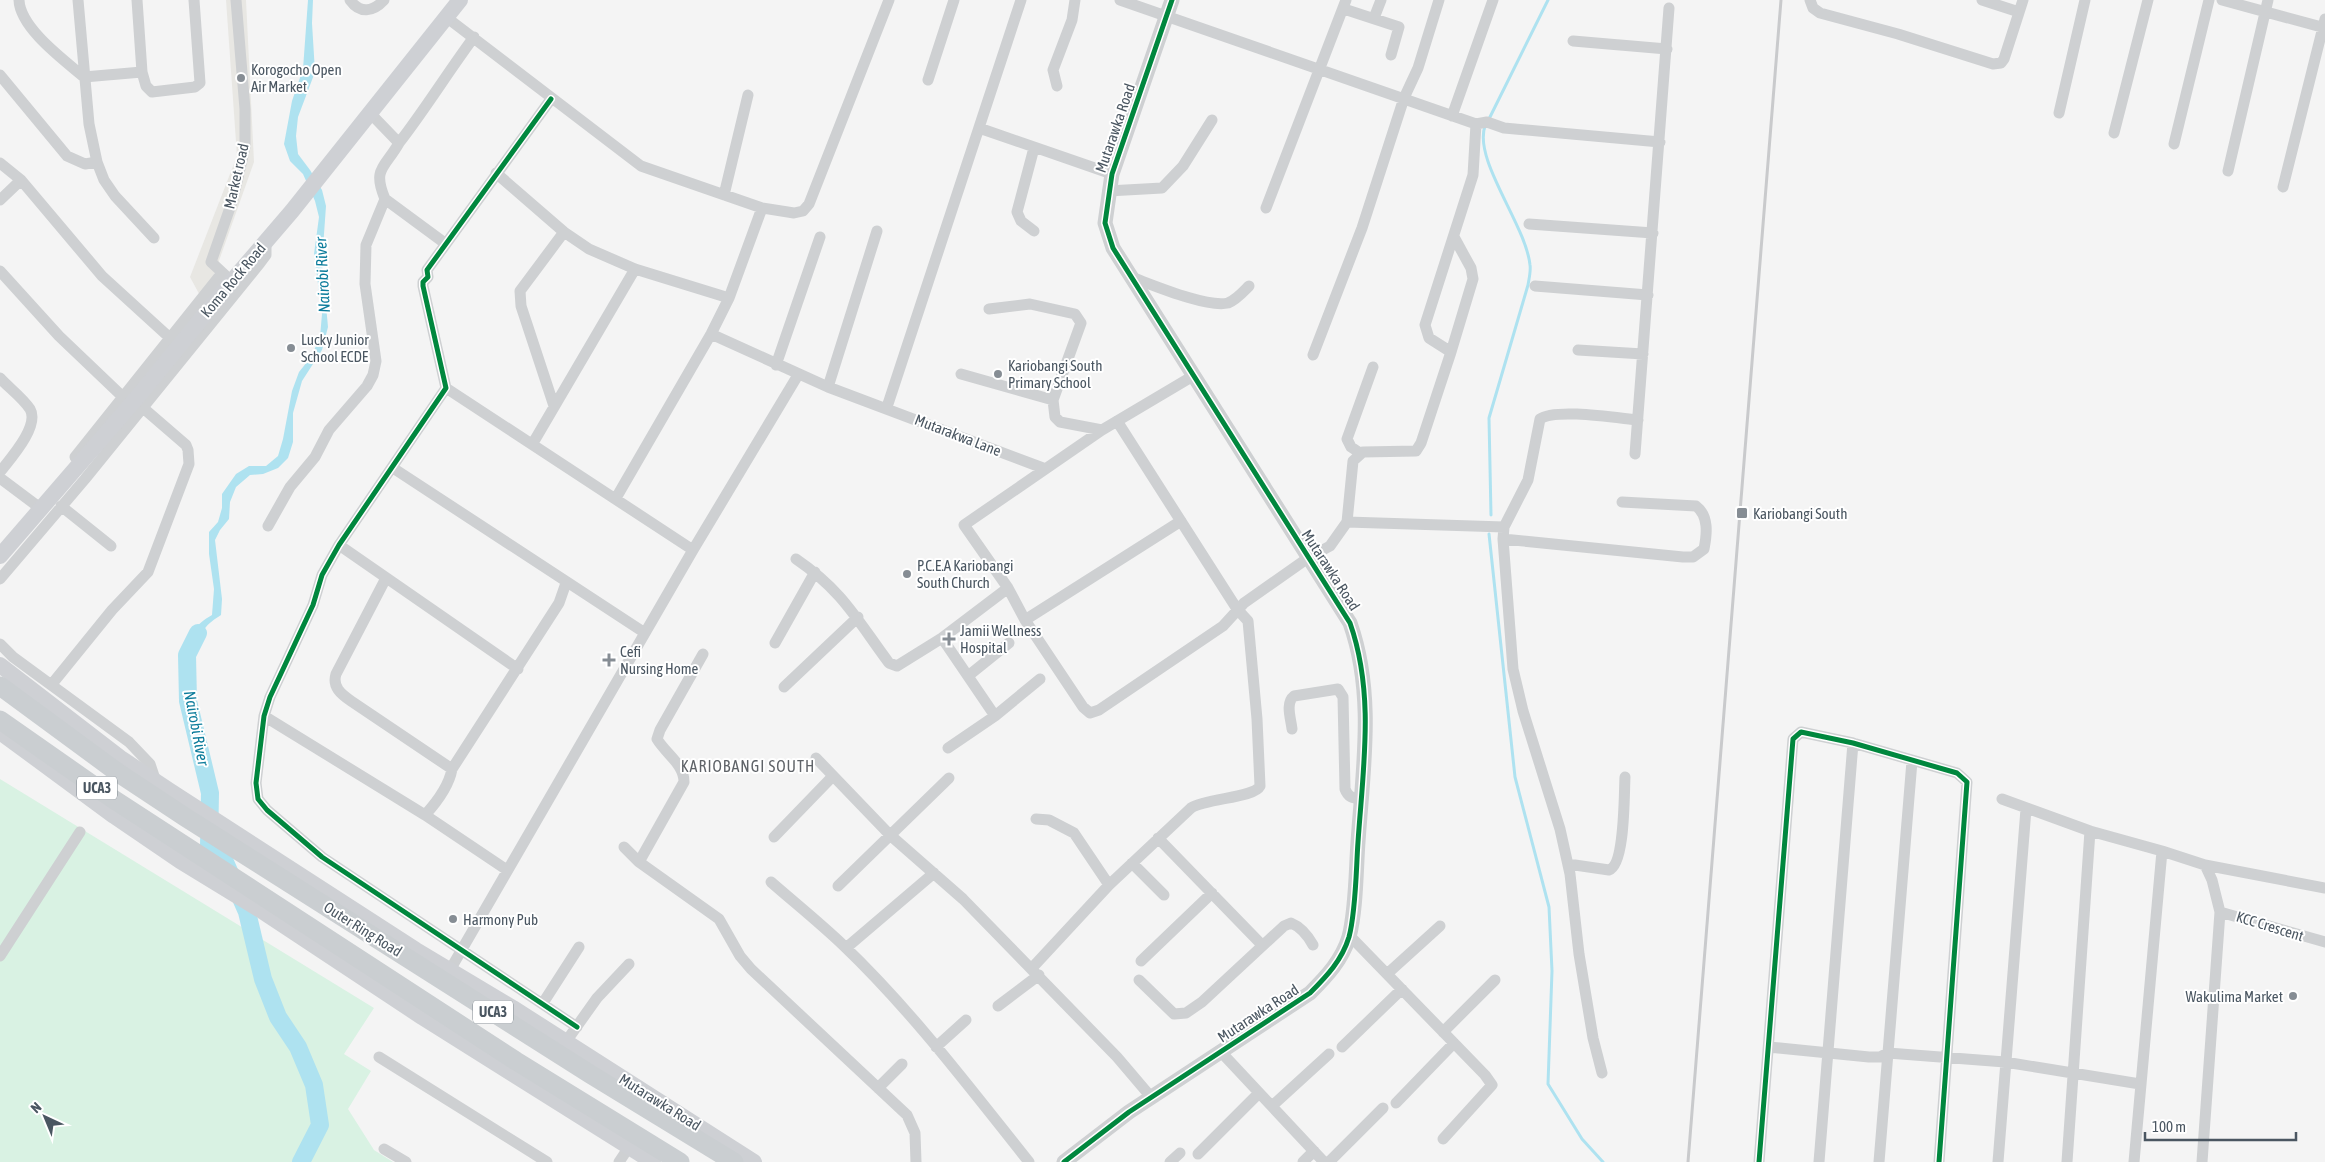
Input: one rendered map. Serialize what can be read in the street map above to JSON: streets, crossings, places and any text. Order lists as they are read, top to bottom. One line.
{"streets":{"main road":["Mutarawka Road","Koma Rock Road","UCA3","Outer Ring Road"],"street":["Market road","Mutarakwa Lane","KCC Crescent"]},"crossings":[["Mutarawka Road","Outer Ring Road"],["Market road","Koma Rock Road"]],"districts":["KARIOBANGI SOUTH"],"water":["Nairobi River"],"places":{"other":["Korogocho Open Air Market","Lucky Junior School ECDE","Kariobangi South Primary School","P.C.E.A Kariobangi South Church","Harmony Pub","Wakulima Market"],"transit":["Kariobangi South"],"health":["Jamii Wellness Hospital","Cefi Nursing Home"]},"scale_bar":"100 m","north":"top left"}
